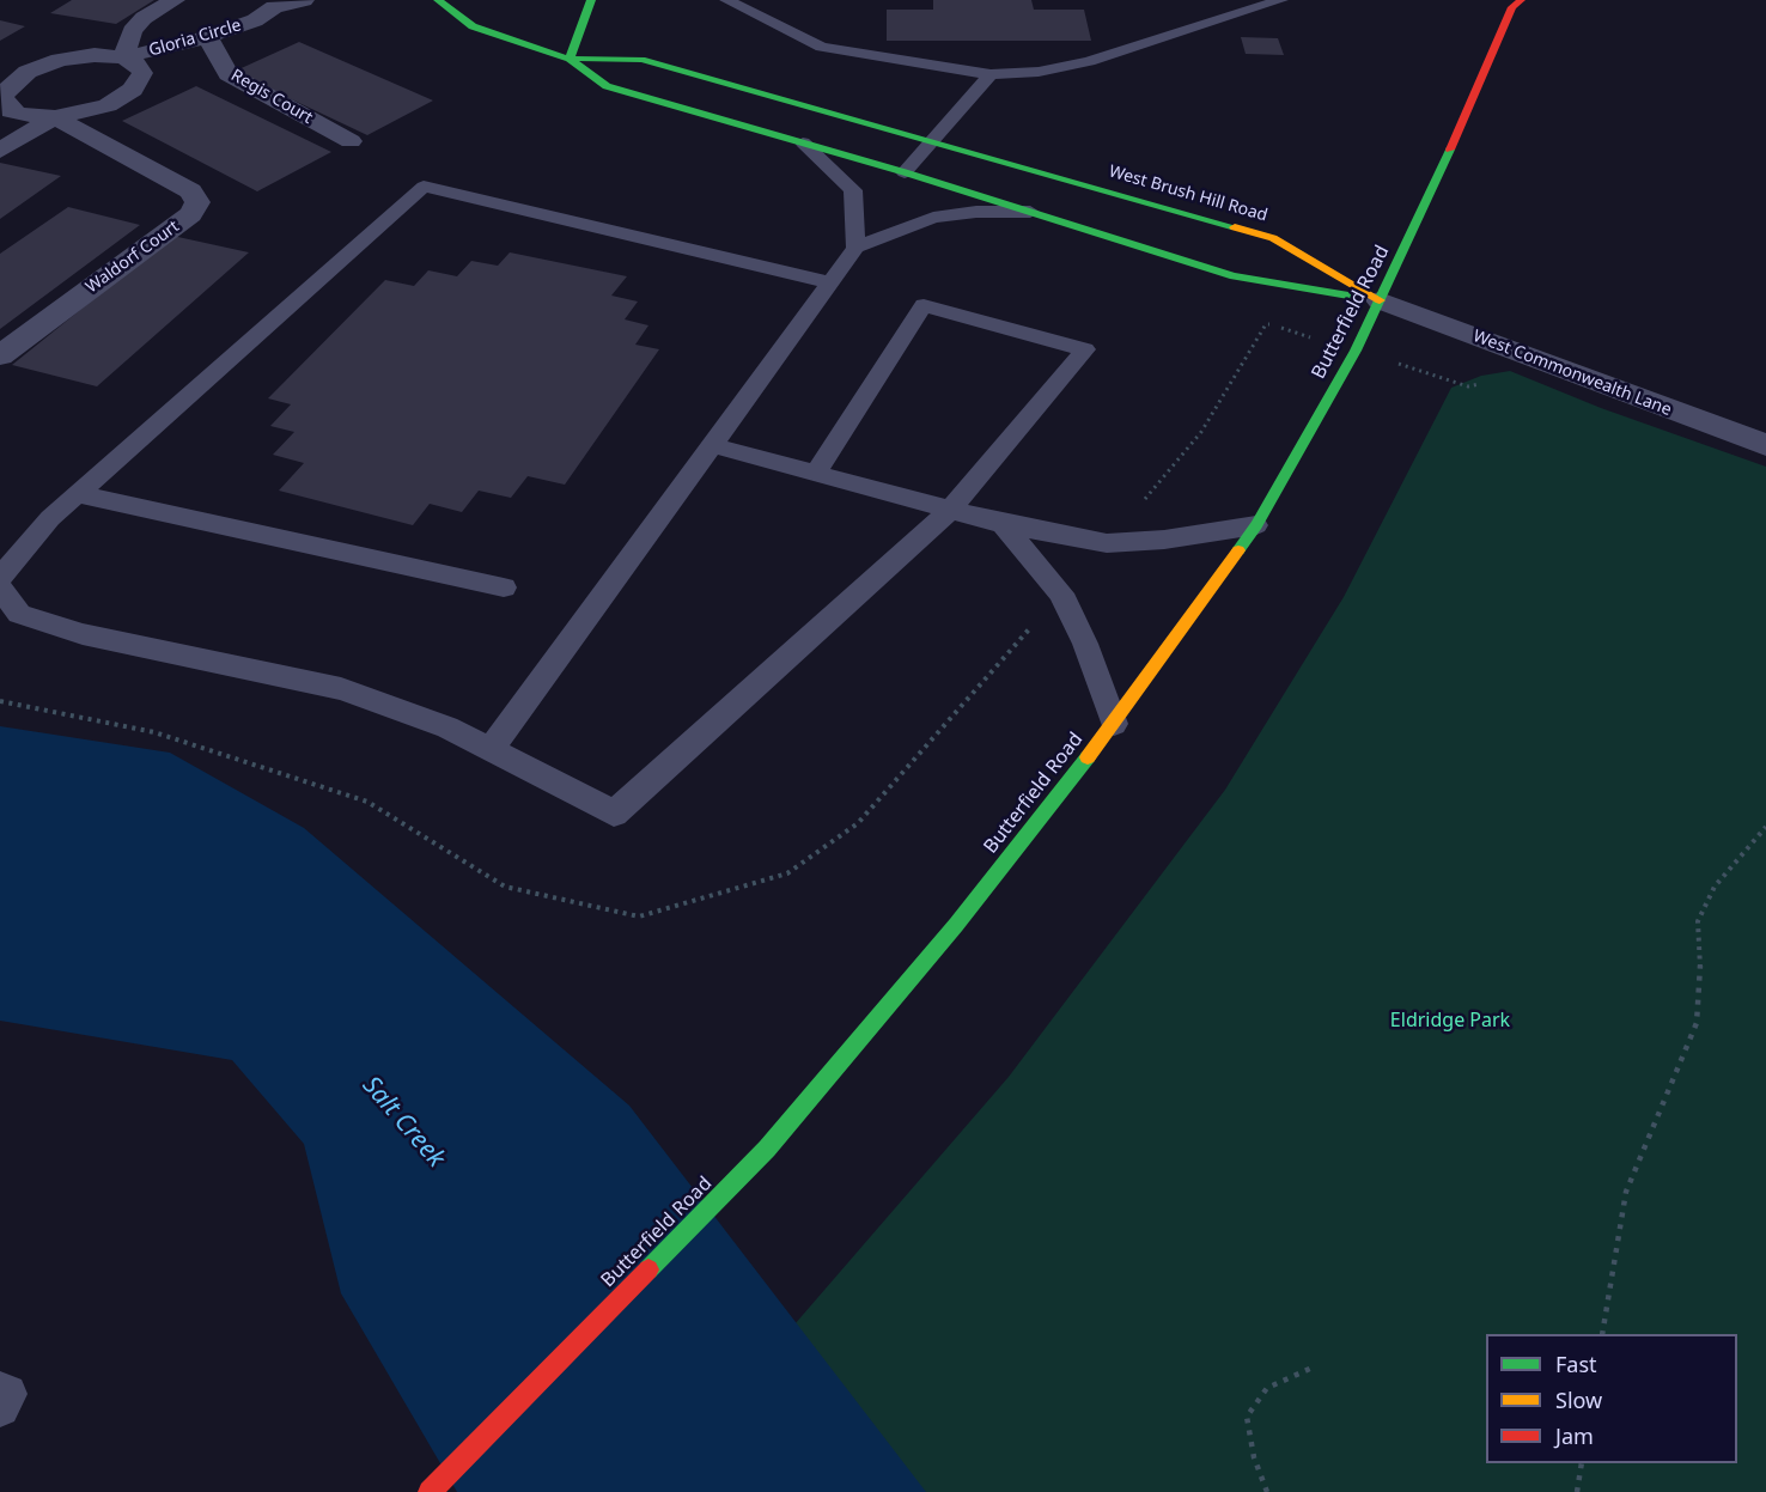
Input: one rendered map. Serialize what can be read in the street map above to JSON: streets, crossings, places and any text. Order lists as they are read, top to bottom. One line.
{"streets":{"main road":["West Brush Hill Road","Butterfield Road"],"street":["Gloria Circle","Regis Court","Waldorf Court","West Commonwealth Lane"]},"crossings":[["Gloria Circle","Regis Court"],["Gloria Circle","Waldorf Court"],["West Brush Hill Road","Butterfield Road"],["West Brush Hill Road","West Commonwealth Lane"],["Butterfield Road","West Commonwealth Lane"]],"water":["Salt Creek"],"parks":["Eldridge Park"],"legend":["Fast","Slow","Jam"]}
